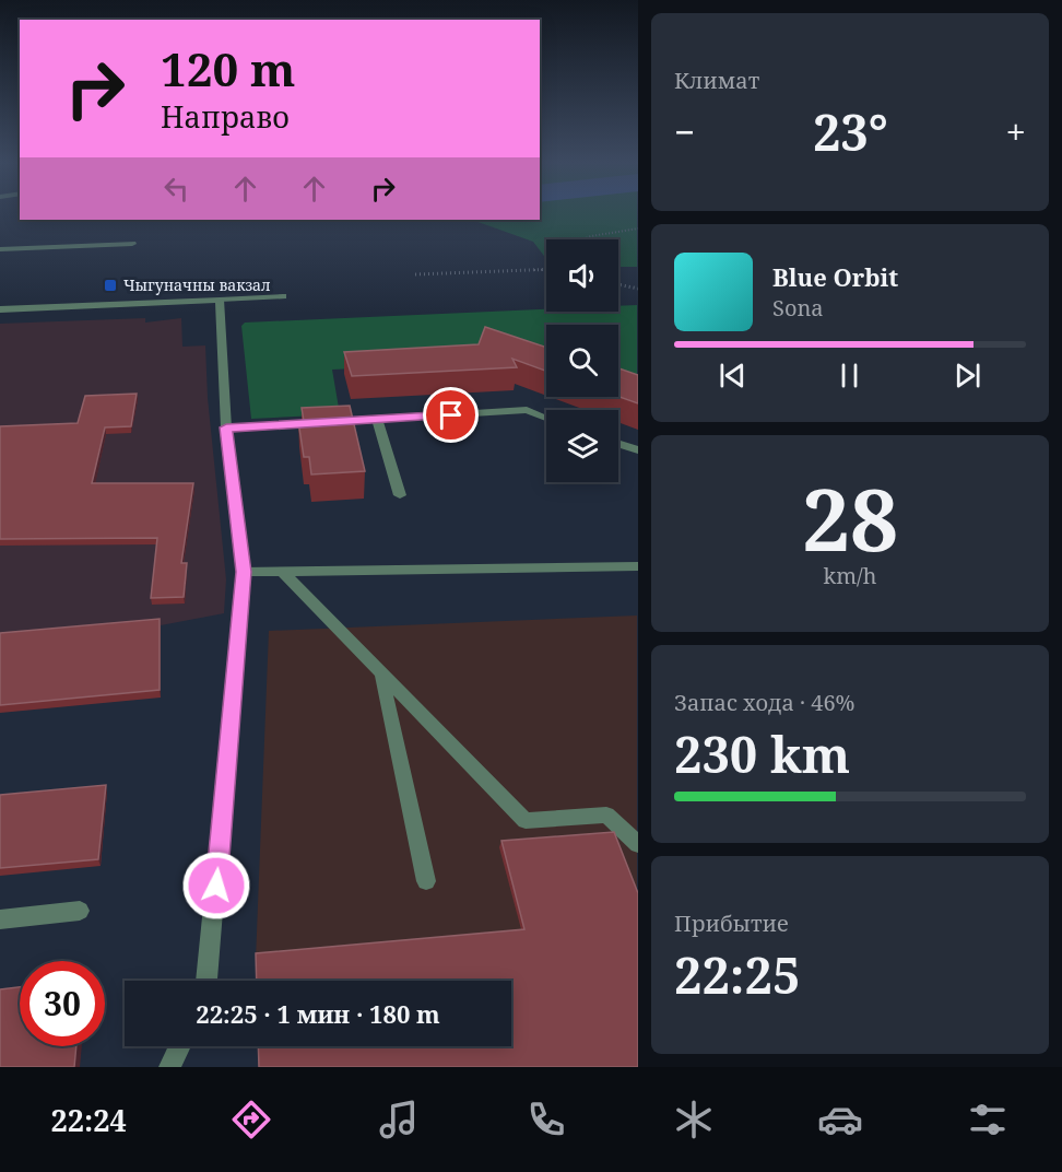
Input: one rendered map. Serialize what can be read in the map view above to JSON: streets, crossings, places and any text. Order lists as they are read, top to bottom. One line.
{"places":{"transit":["Чыгуначны вакзал"]},"page":{"tile":["Климат",["28","km/h"],["Запас хода · 46%","230 km"],["Прибытие","22:25"]],"turn":["120 m","Направо"],"heat":["−","23°","+"],"song":["Blue Orbit","Sona"],"limit":"30","trip":"22:25 · 1 мин · 180 m","tabs":"22:24"}}
